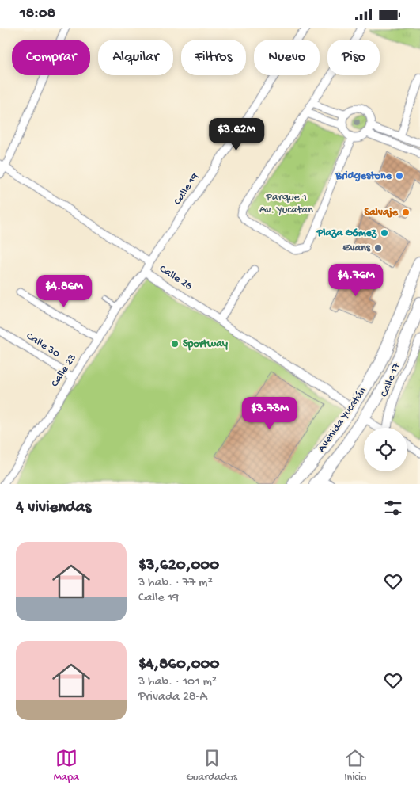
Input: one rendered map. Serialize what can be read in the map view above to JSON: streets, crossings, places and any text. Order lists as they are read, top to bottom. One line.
{"streets":{"main road":["Avenida Yucatán"],"street":["Calle 19","Calle 28","Calle 30","Calle 23","Calle 17"]},"crossings":[["Calle 19","Calle 28"],["Calle 28","Calle 23"],["Calle 28","Avenida Yucatán"],["Calle 30","Calle 23"]],"parks":["Parque 1 Av. Yucatan"],"places":["Bridgestone","Salvaje","Plaza Gómez","Evans","Sportway"],"page":{"status":"18:08","chip":["Comprar","Alquilar","Filtros","Nuevo","Piso"],"price":["$3.62M","$4.76M","$4.86M","$3.73M"],"heading":"4 viviendas","list":[{"name":"$3,620,000","note":"3 hab. · 77 m² · Calle 19"},{"name":"$4,860,000","note":"3 hab. · 101 m² · Privada 28-A"}],"tabs":["Mapa","Guardados","Inicio"]}}
